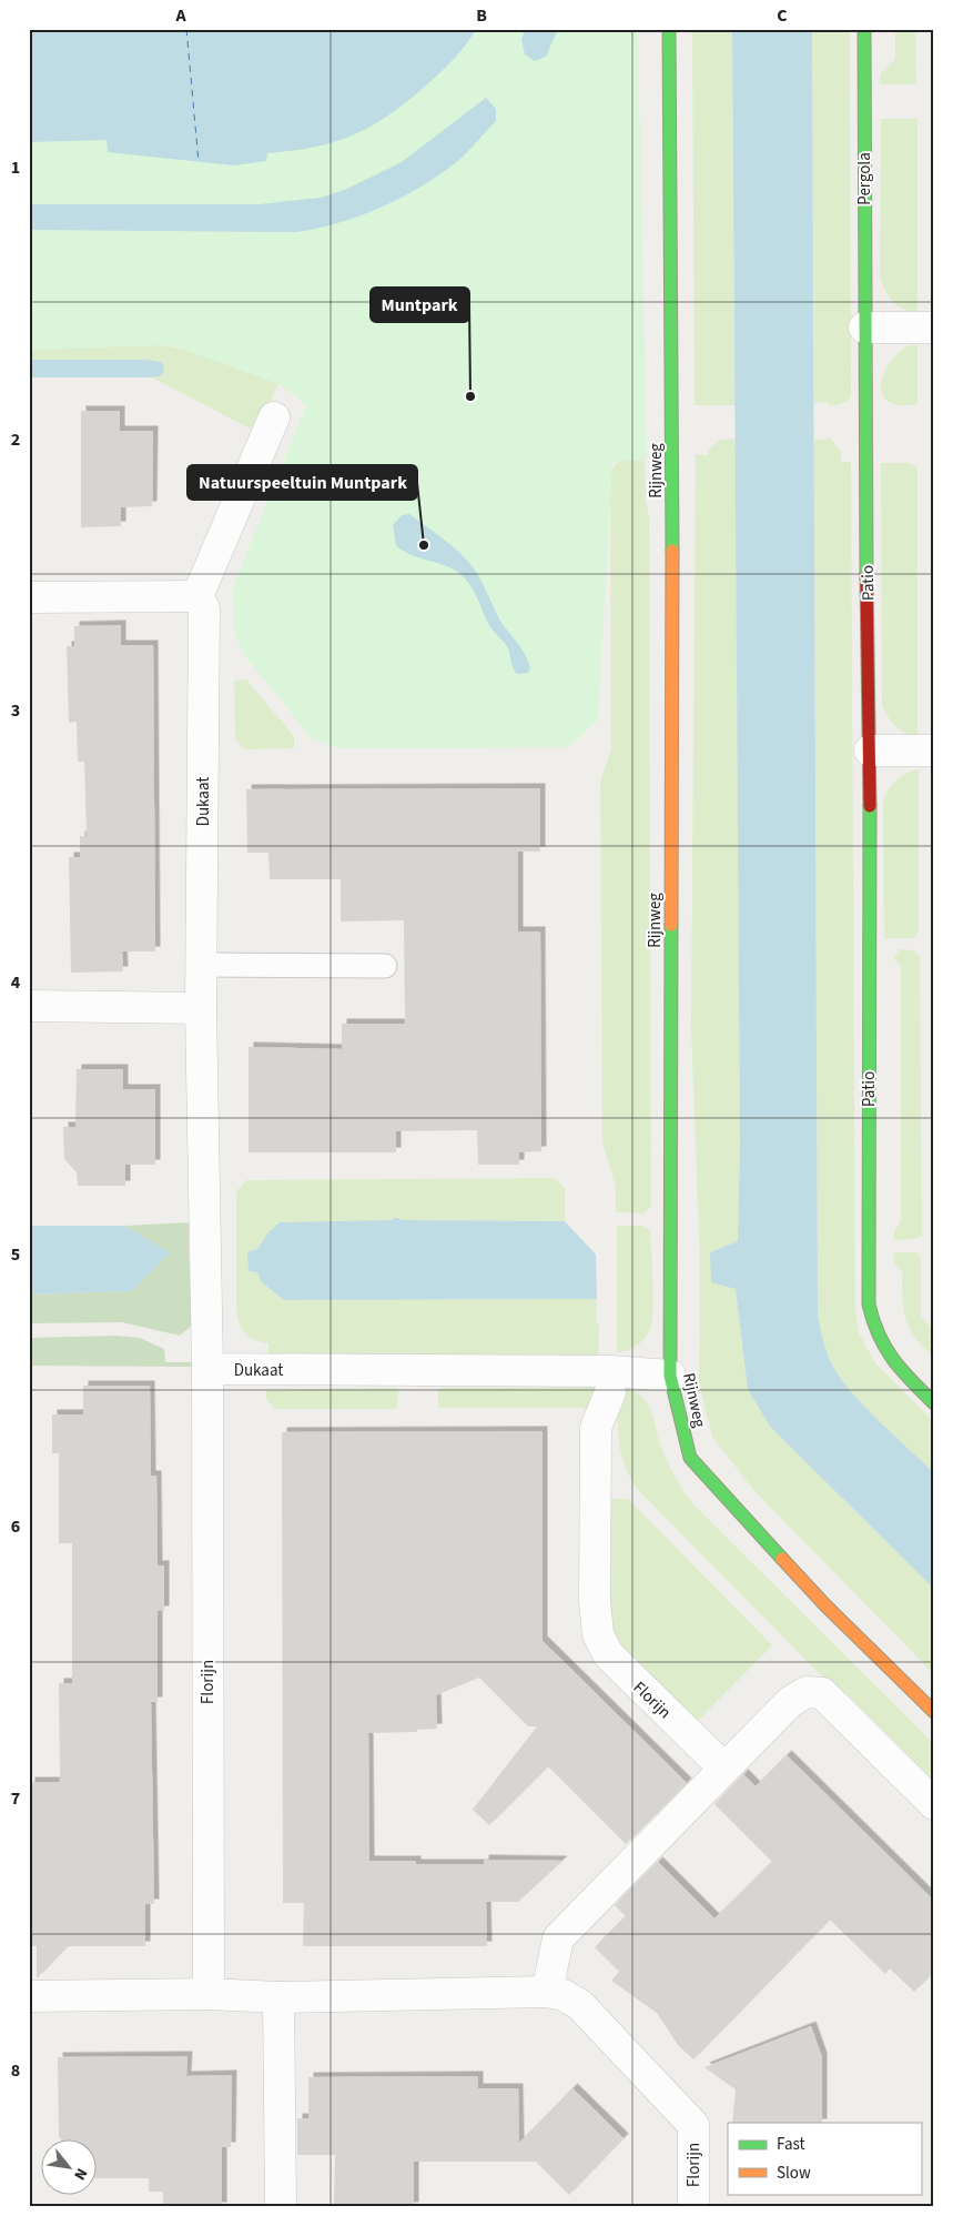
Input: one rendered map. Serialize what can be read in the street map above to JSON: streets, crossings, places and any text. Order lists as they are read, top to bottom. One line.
{"streets":{"street":["Pergola","Rijnweg","Patio","Dukaat","Florijn"]},"crossings":[["Pergola","Patio"],["Rijnweg","Dukaat"],["Dukaat","Florijn"]],"places":["Muntpark","Natuurspeeltuin Muntpark"],"legend":["Fast","Slow"],"north":"bottom right","grid":{"columns":["A","B","C"],"rows":["1","2","3","4","5","6","7","8"]}}
